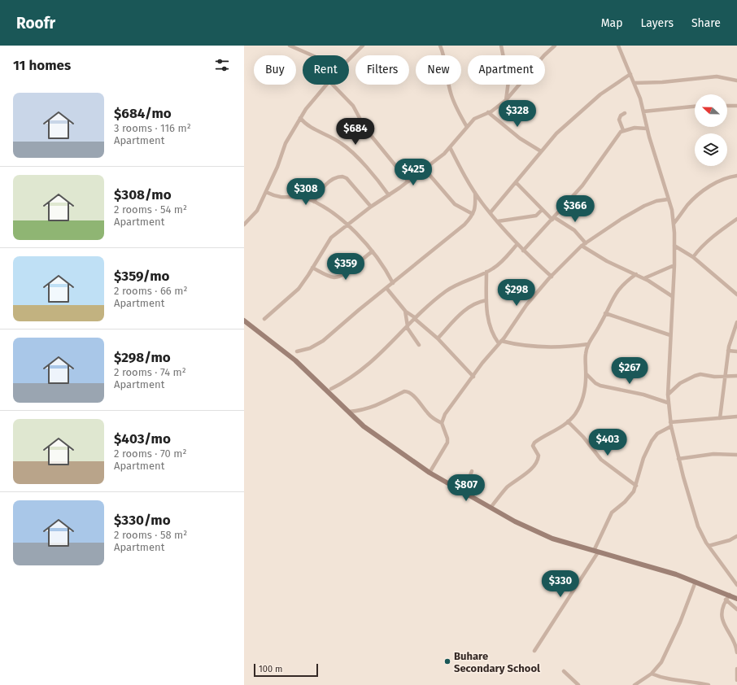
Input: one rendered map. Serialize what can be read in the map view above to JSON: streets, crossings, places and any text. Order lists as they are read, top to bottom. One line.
{"places":["Buhare Secondary School"],"scale_bar":"100 m","north":"left","page":{"header":"Roofr","nav":["Map","Layers","Share"],"heading":"11 homes","chip":["Buy","Rent","Filters","New","Apartment"],"list":[{"name":"$684/mo","note":"3 rooms · 116 m² · Apartment"},{"name":"$308/mo","note":"2 rooms · 54 m² · Apartment"},{"name":"$359/mo","note":"2 rooms · 66 m² · Apartment"},{"name":"$298/mo","note":"2 rooms · 74 m² · Apartment"},{"name":"$403/mo","note":"2 rooms · 70 m² · Apartment"},{"name":"$330/mo","note":"2 rooms · 58 m² · Apartment"}],"price":["$328","$684","$425","$308","$366","$359","$298","$267","$403","$807","$330"],"scale":"100 m"}}
